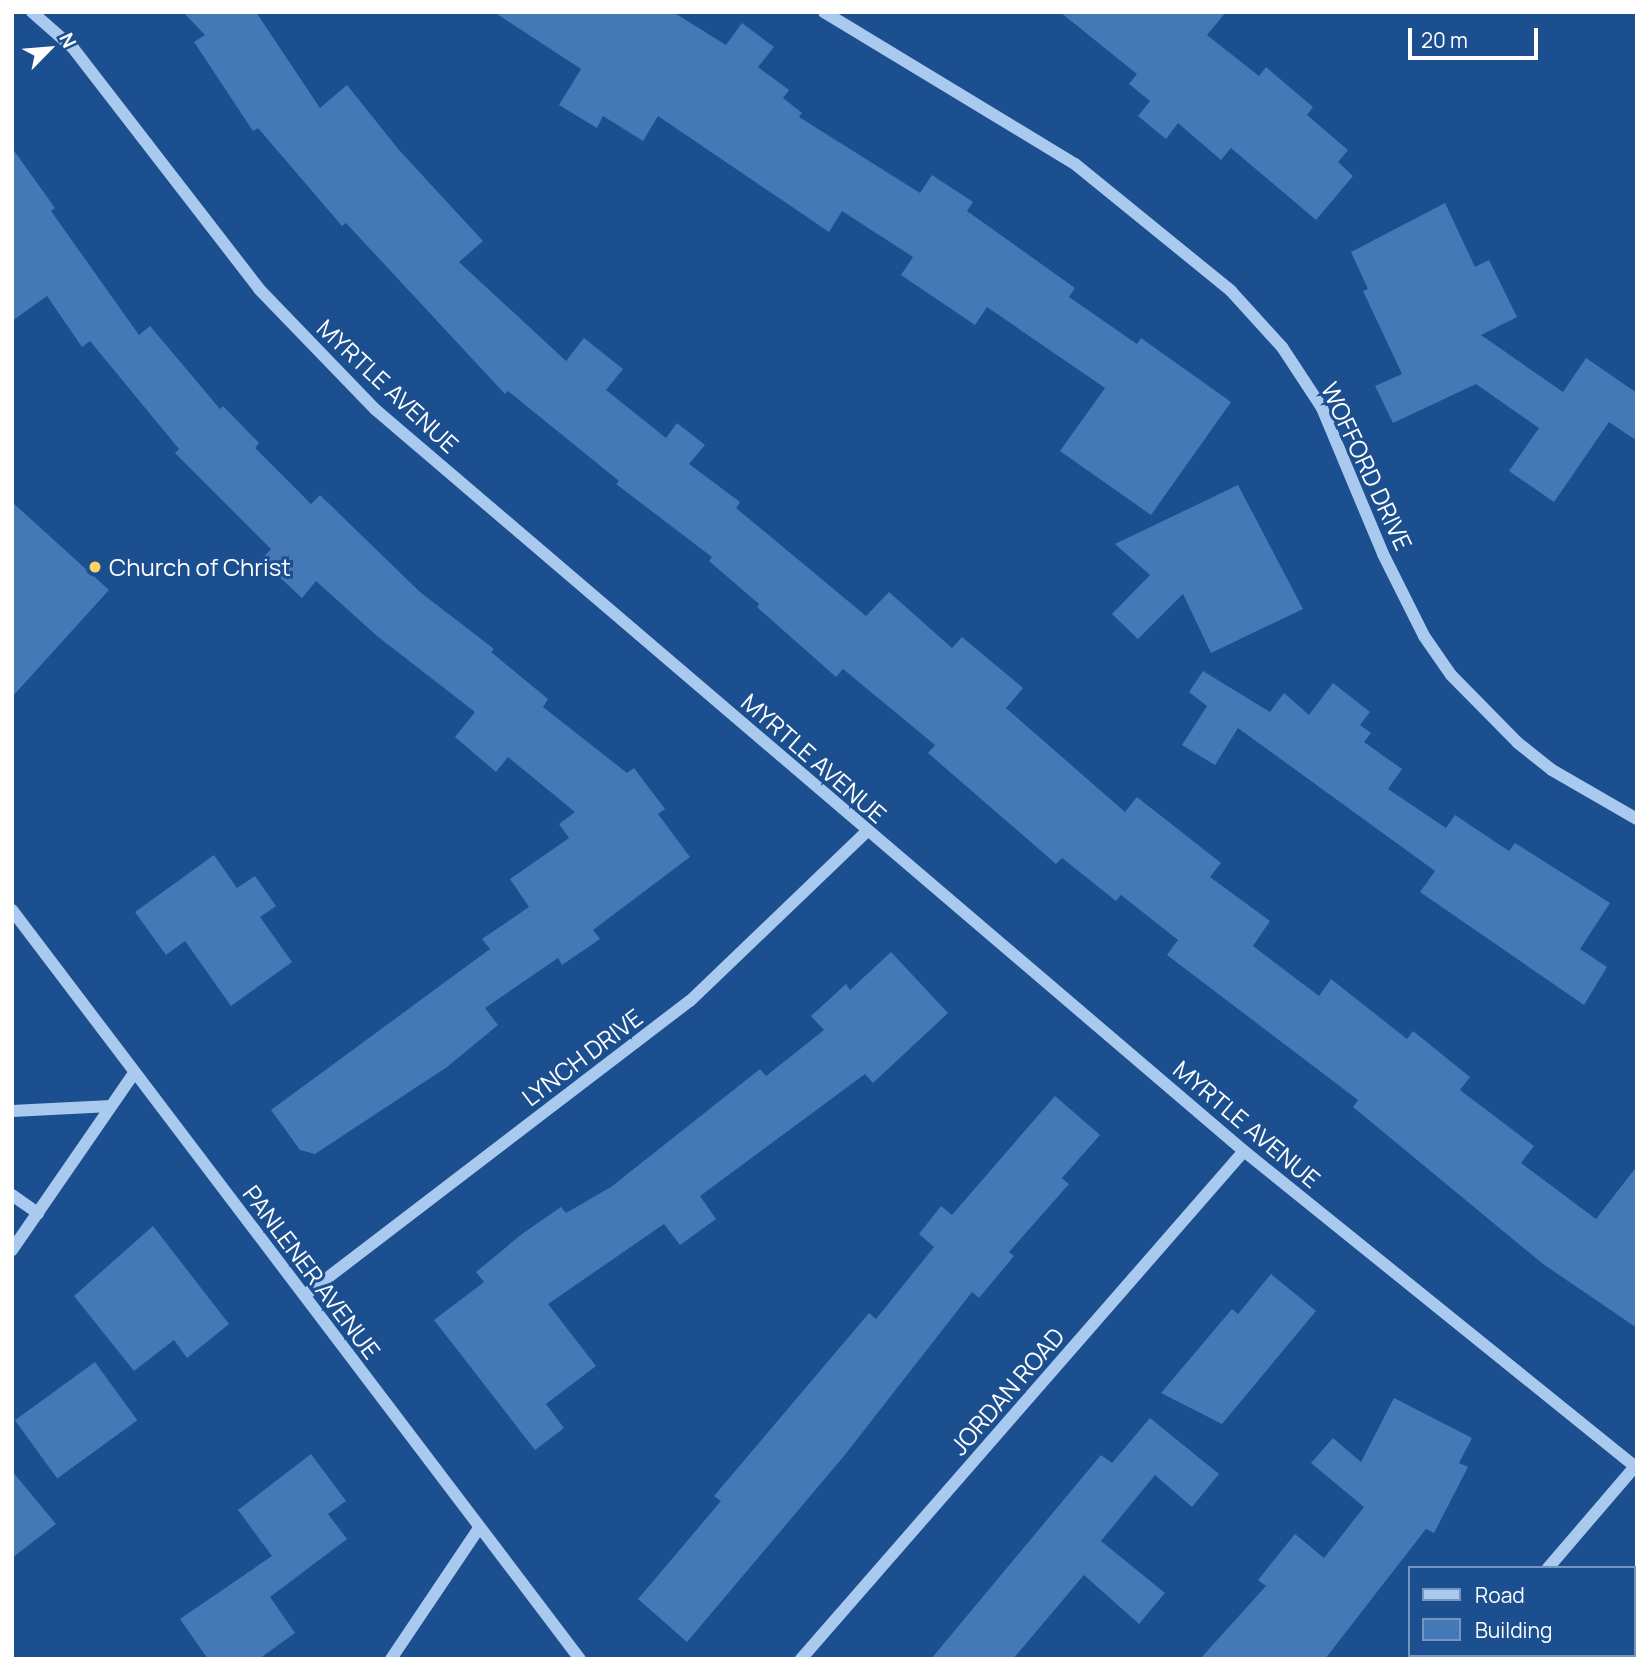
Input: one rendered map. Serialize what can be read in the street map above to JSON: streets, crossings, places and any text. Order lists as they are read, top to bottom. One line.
{"streets":{"street":["MYRTLE AVENUE","WOFFORD DRIVE","LYNCH DRIVE","PANLENER AVENUE","JORDAN ROAD"]},"crossings":[["MYRTLE AVENUE","LYNCH DRIVE"],["MYRTLE AVENUE","JORDAN ROAD"],["LYNCH DRIVE","PANLENER AVENUE"]],"places":["Church of Christ"],"legend":["Road","Building"],"scale_bar":"20 m","north":"top right"}
